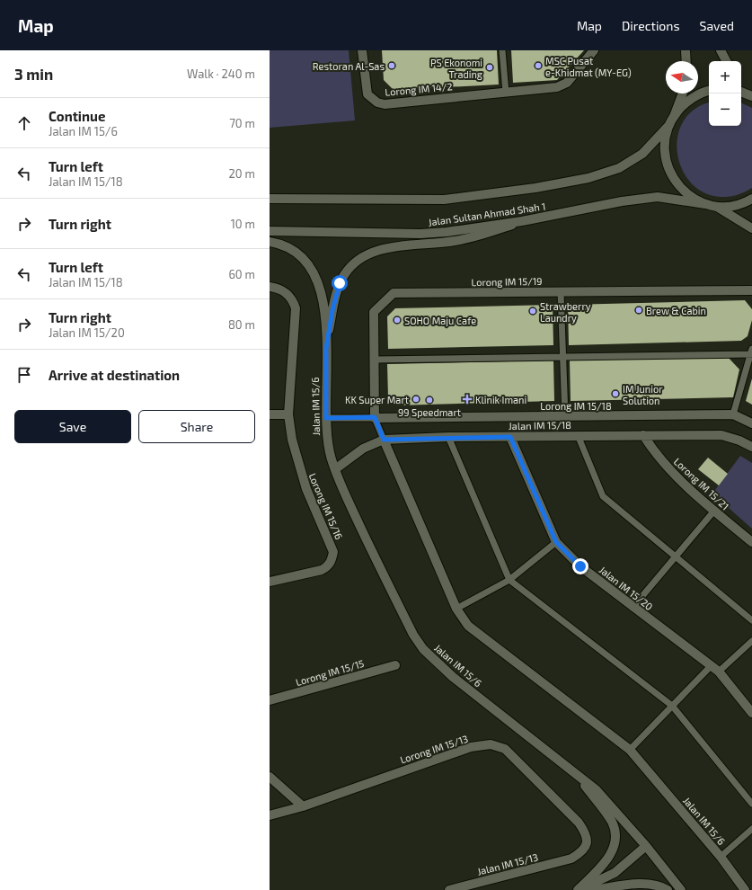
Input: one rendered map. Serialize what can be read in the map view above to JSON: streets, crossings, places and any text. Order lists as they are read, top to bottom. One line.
{"streets":{"street":["Lorong IM 14/2","Jalan Sultan Ahmad Shah 1","Lorong IM 15/19","Lorong IM 15/18","Jalan IM 15/6","Jalan IM 15/18","Lorong IM 15/21","Lorong IM 15/16","Jalan IM 15/20","Lorong IM 15/15","Lorong IM 15/13","Jalan IM 15/13"]},"crossings":[["Jalan Sultan Ahmad Shah 1","Jalan IM 15/6"],["Lorong IM 15/19","Lorong IM 15/18"],["Jalan IM 15/6","Jalan IM 15/18"],["Jalan IM 15/18","Lorong IM 15/21"],["Jalan IM 15/18","Jalan IM 15/20"],["Lorong IM 15/13","Jalan IM 15/13"]],"places":{"other":["Restoran Al-Sas","MSC Pusat e-Khidmat (MY-EG)","PS Ekonomi Trading","Brew & Cabin","Strawberry Laundry","SOHO Maju Cafe","IM Junior Solution","KK Super Mart","99 Speedmart"],"health":["Klinik Imani"]},"north":"left","page":{"header":"Map","nav":["Map","Directions","Saved"],"heading":["3 min","Walk · 240 m"],"map_buttons":["+","−"],"list":[["Continue","Jalan IM 15/6","70 m"],["Turn left","Jalan IM 15/18","20 m"],["Turn right","10 m"],["Turn left","Jalan IM 15/18","60 m"],["Turn right","Jalan IM 15/20","80 m"],"Arrive at destination"],"buttons":["Save","Share"]}}
